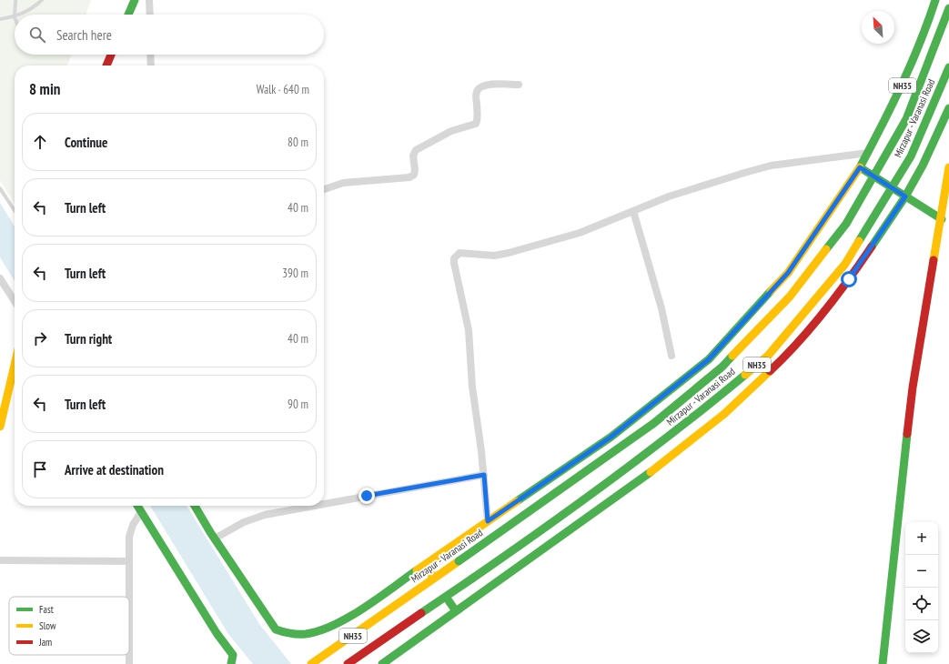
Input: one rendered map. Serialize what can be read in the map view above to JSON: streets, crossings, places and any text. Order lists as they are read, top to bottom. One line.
{"streets":{"main road":["NH35","Mirzapur - Varanasi Road"]},"legend":["Fast","Slow","Jam"],"north":"top left","page":{"search":"Search here","heading":["8 min","Walk · 640 m"],"list":[["Continue","80 m"],["Turn left","40 m"],["Turn left","390 m"],["Turn right","40 m"],["Turn left","90 m"],"Arrive at destination"],"map_buttons":["+","−"]}}
